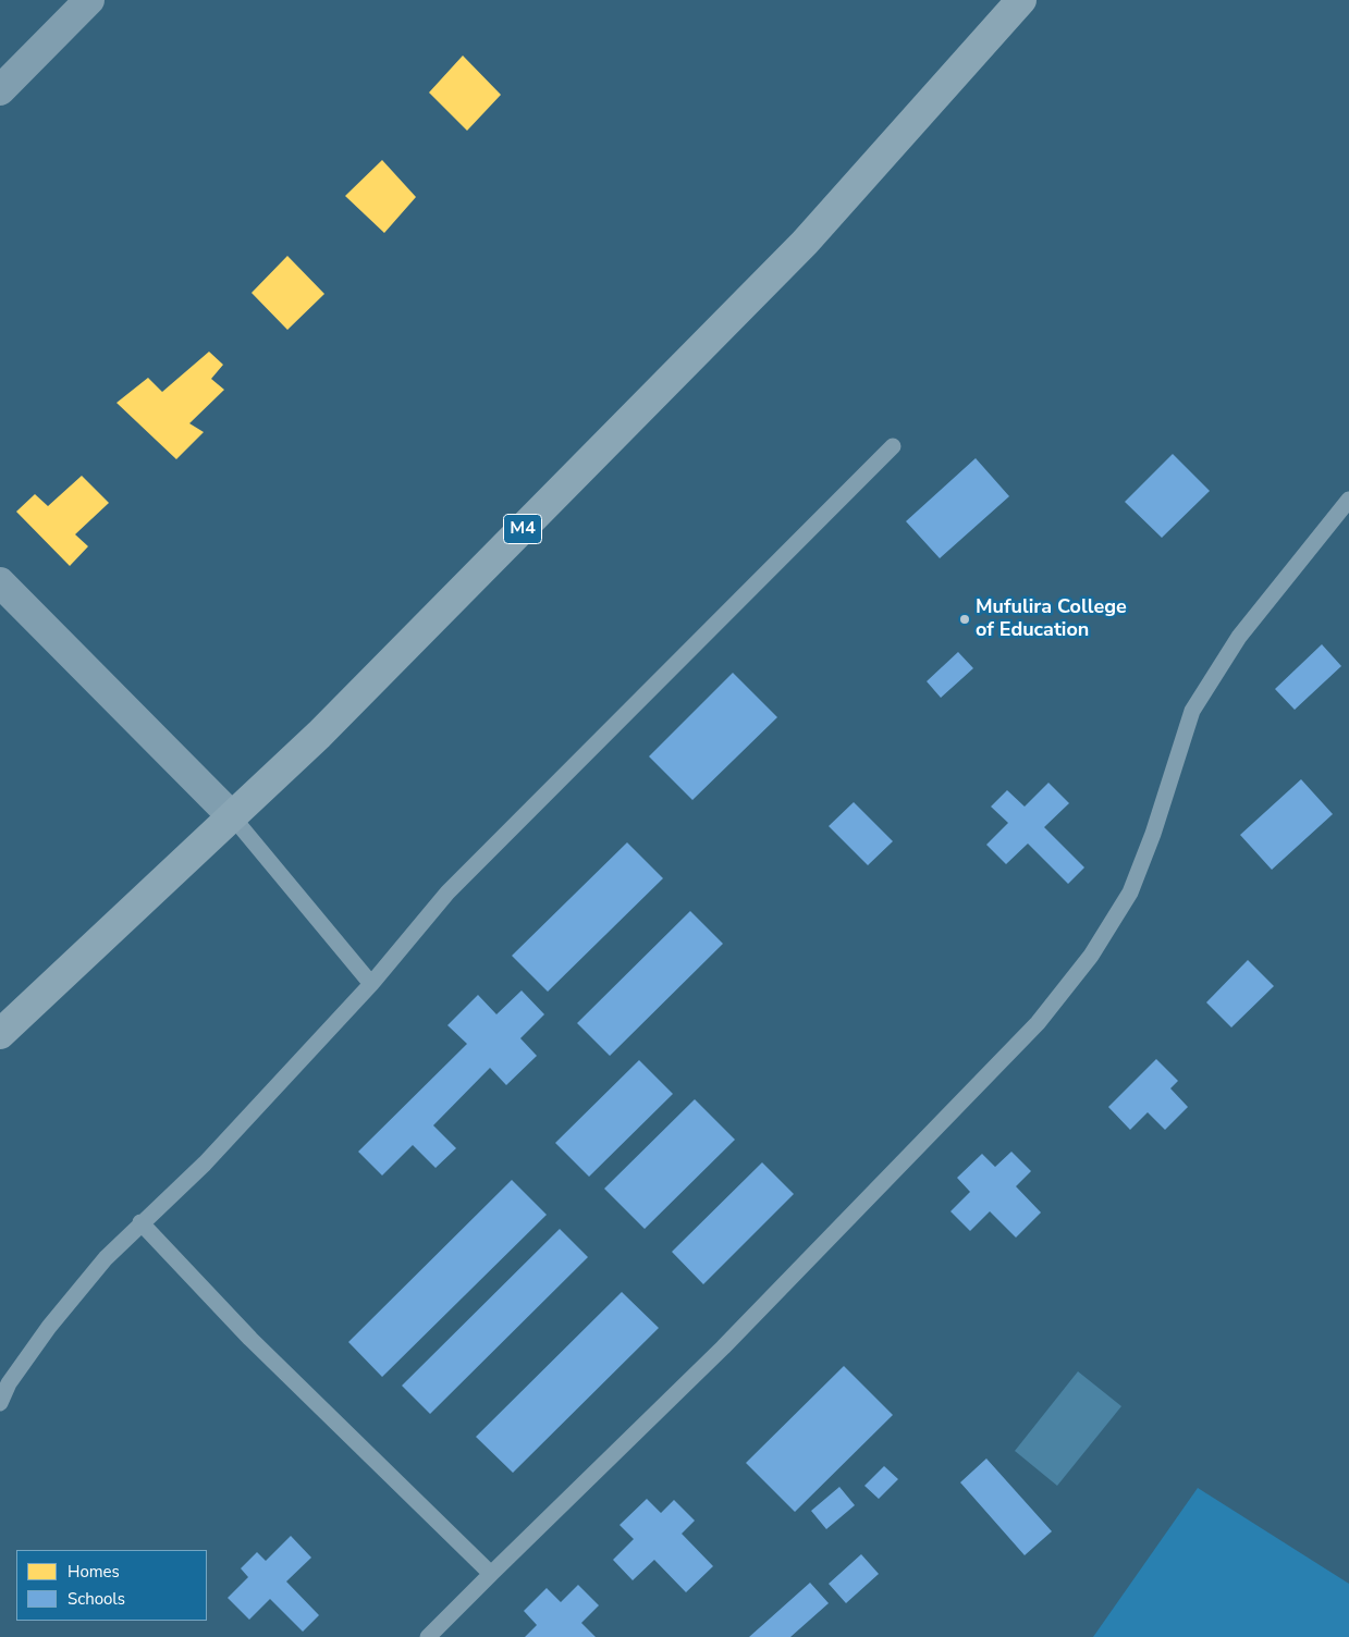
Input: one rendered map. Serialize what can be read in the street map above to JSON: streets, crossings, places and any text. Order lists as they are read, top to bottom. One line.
{"streets":{"main road":["M4"]},"places":["Mufulira College of Education"],"legend":["Homes","Schools"]}
